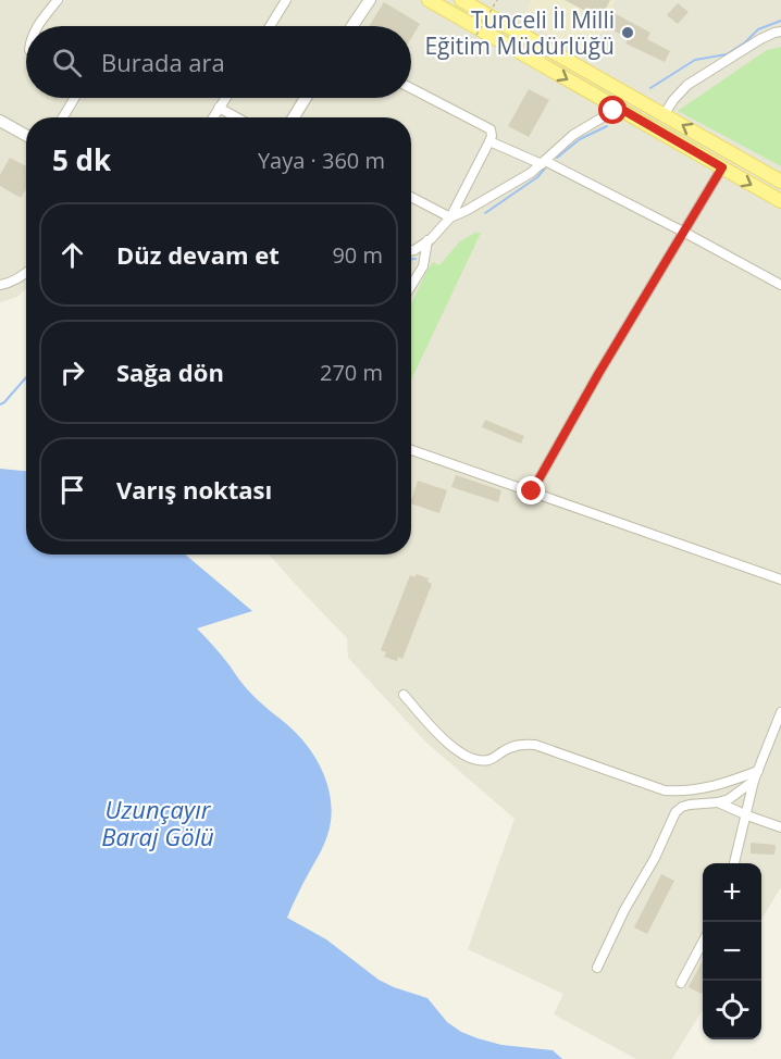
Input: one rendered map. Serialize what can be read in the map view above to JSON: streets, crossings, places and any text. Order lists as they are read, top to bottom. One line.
{"water":["Uzunçayır Baraj Gölü"],"places":["Tunceli İl Milli Eğitim Müdürlüğü"],"page":{"search":"Burada ara","heading":["5 dk","Yaya · 360 m"],"list":[["Düz devam et","90 m"],["Sağa dön","270 m"],"Varış noktası"],"map_buttons":["+","−"]}}
